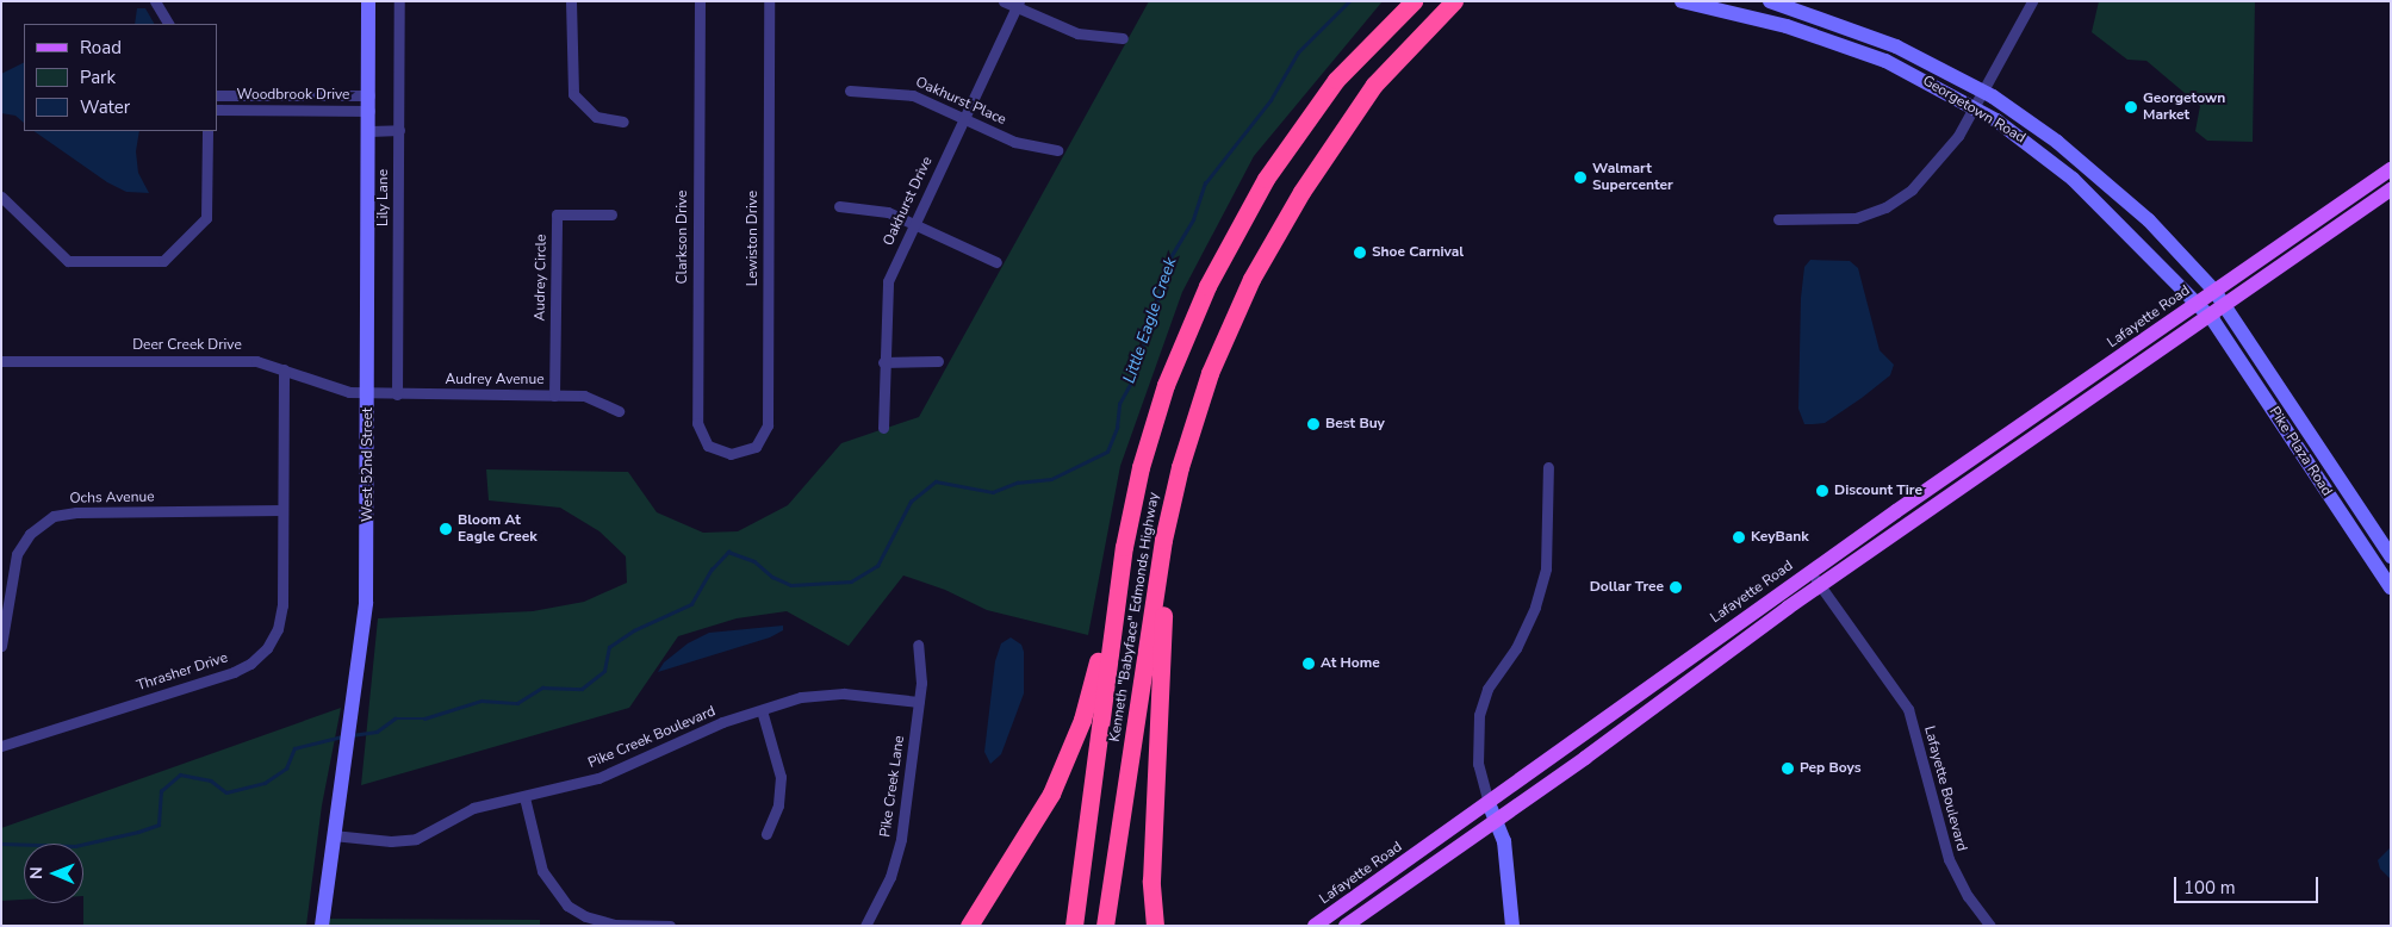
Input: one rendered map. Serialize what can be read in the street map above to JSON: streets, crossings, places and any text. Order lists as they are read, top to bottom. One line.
{"streets":{"highway":["Kenneth \"Babyface\" Edmonds Highway"],"main road":["Georgetown Road","Lafayette Road","Pike Plaza Road","West 52nd Street"],"street":["Woodbrook Drive","Oakhurst Place","Lily Lane","Oakhurst Drive","Clarkson Drive","Lewiston Drive","Audrey Circle","Deer Creek Drive","Audrey Avenue","Ochs Avenue","Thrasher Drive","Pike Creek Boulevard","Pike Creek Lane","Lafayette Boulevard"]},"crossings":[["Woodbrook Drive","West 52nd Street"],["Oakhurst Place","Oakhurst Drive"],["Georgetown Road","Lafayette Road"],["Georgetown Road","Pike Plaza Road"],["Lily Lane","Audrey Avenue"],["Clarkson Drive","Lewiston Drive"],["Audrey Circle","Audrey Avenue"],["Lafayette Road","Lafayette Boulevard"],["Deer Creek Drive","Audrey Avenue"],["Deer Creek Drive","West 52nd Street"],["Deer Creek Drive","Thrasher Drive"],["Audrey Avenue","West 52nd Street"],["West 52nd Street","Pike Creek Boulevard"],["Ochs Avenue","Thrasher Drive"],["Pike Creek Boulevard","Pike Creek Lane"]],"water":["Little Eagle Creek"],"places":["Georgetown Market","Walmart Supercenter","Shoe Carnival","Best Buy","Discount Tire","Bloom At Eagle Creek","KeyBank","Dollar Tree","At Home","Pep Boys"],"legend":["Road","Park","Water"],"scale_bar":"100 m","north":"left"}
